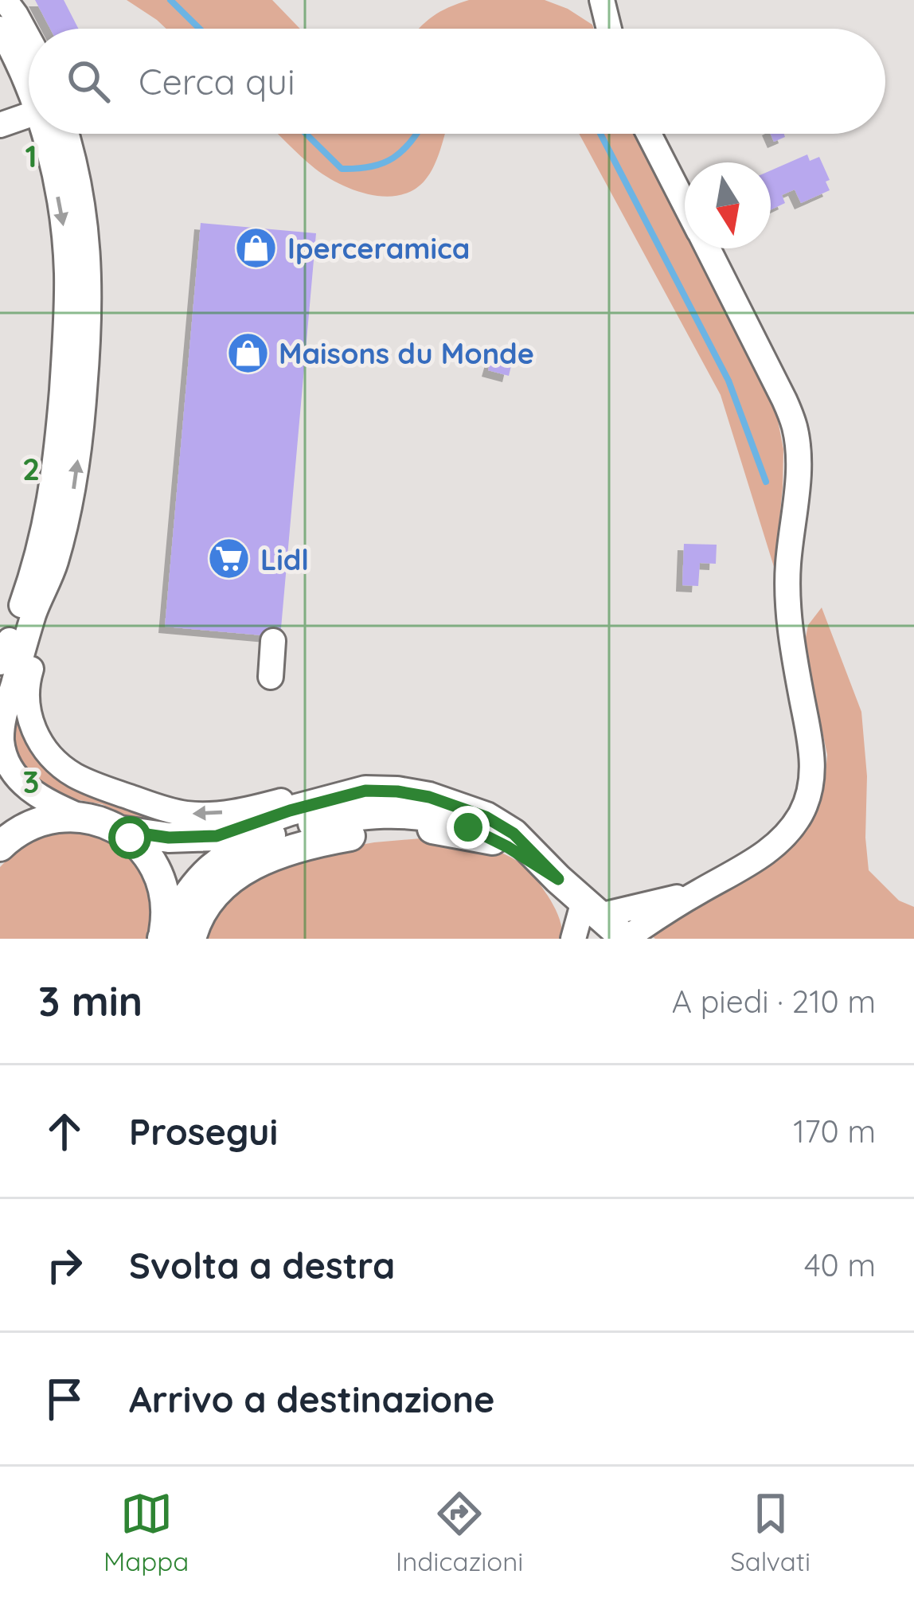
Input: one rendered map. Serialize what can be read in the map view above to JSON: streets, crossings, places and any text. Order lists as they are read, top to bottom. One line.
{"places":{"shop":["Iperceramica","Maisons du Monde"],"supermarket":["Lidl"]},"north":"bottom","page":{"search":"Cerca qui","heading":["3 min","A piedi · 210 m"],"list":[["Prosegui","170 m"],["Svolta a destra","40 m"],"Arrivo a destinazione"],"nav":["Mappa","Indicazioni","Salvati"]},"grid":{"rows":["1","2","3"]}}
